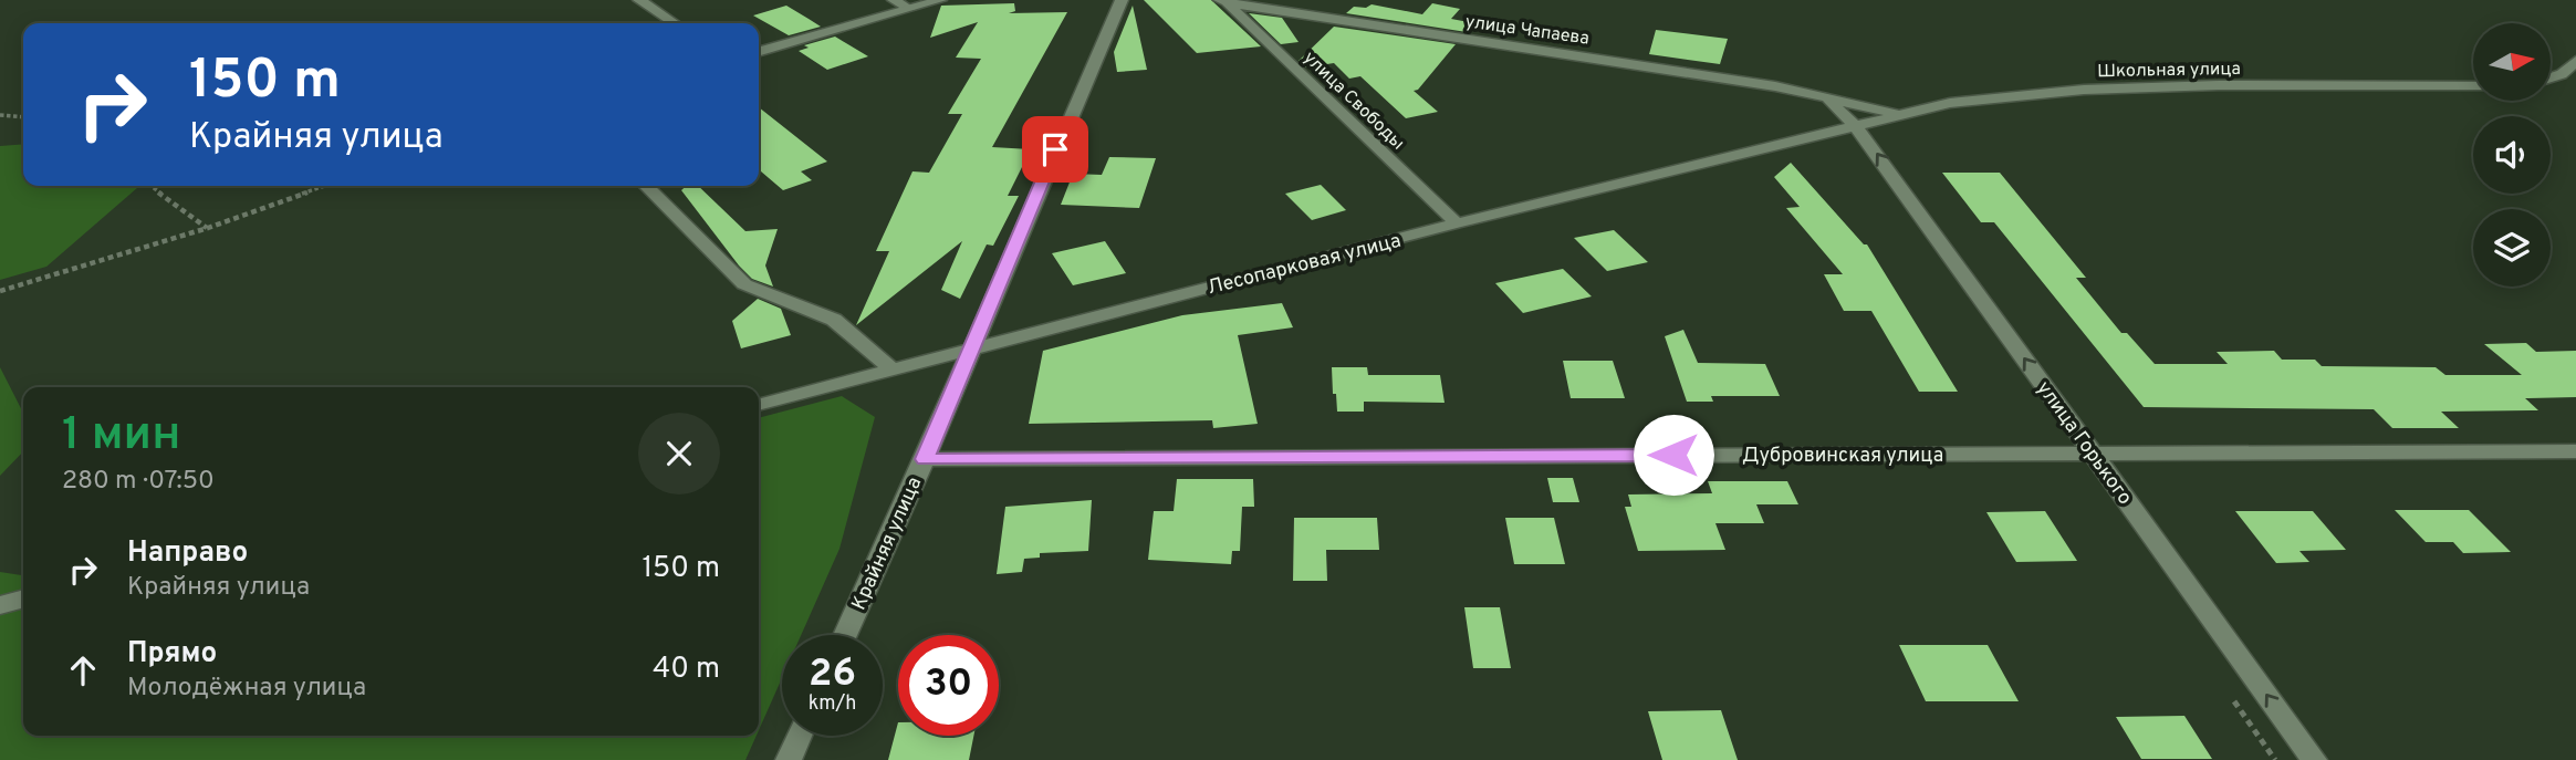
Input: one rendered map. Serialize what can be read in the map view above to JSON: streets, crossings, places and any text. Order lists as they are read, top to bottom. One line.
{"streets":{"street":["улица Чапаева","Школьная улица","улица Свободы","Лесопарковая улица","улица Горького","Дубровинская улица","Крайняя улица"]},"crossings":[["улица Чапаева","Школьная улица"],["улица Чапаева","улица Свободы"],["улица Чапаева","Лесопарковая улица"],["улица Чапаева","улица Горького"],["Школьная улица","Лесопарковая улица"],["Школьная улица","улица Горького"],["улица Свободы","Лесопарковая улица"],["Лесопарковая улица","улица Горького"],["Лесопарковая улица","Крайняя улица"],["улица Горького","Дубровинская улица"],["Дубровинская улица","Крайняя улица"]],"one_way":["улица Горького"],"north":"right","page":{"turn":["150 m","Крайняя улица"],"heading":["1 мин","280 m · 07:50"],"list":[{"name":"Направо","note":"Крайняя улица","value":"150 m"},{"name":"Прямо","note":"Молодёжная улица","value":"40 m"}],"speed":"26 km/h","limit":"30"}}
